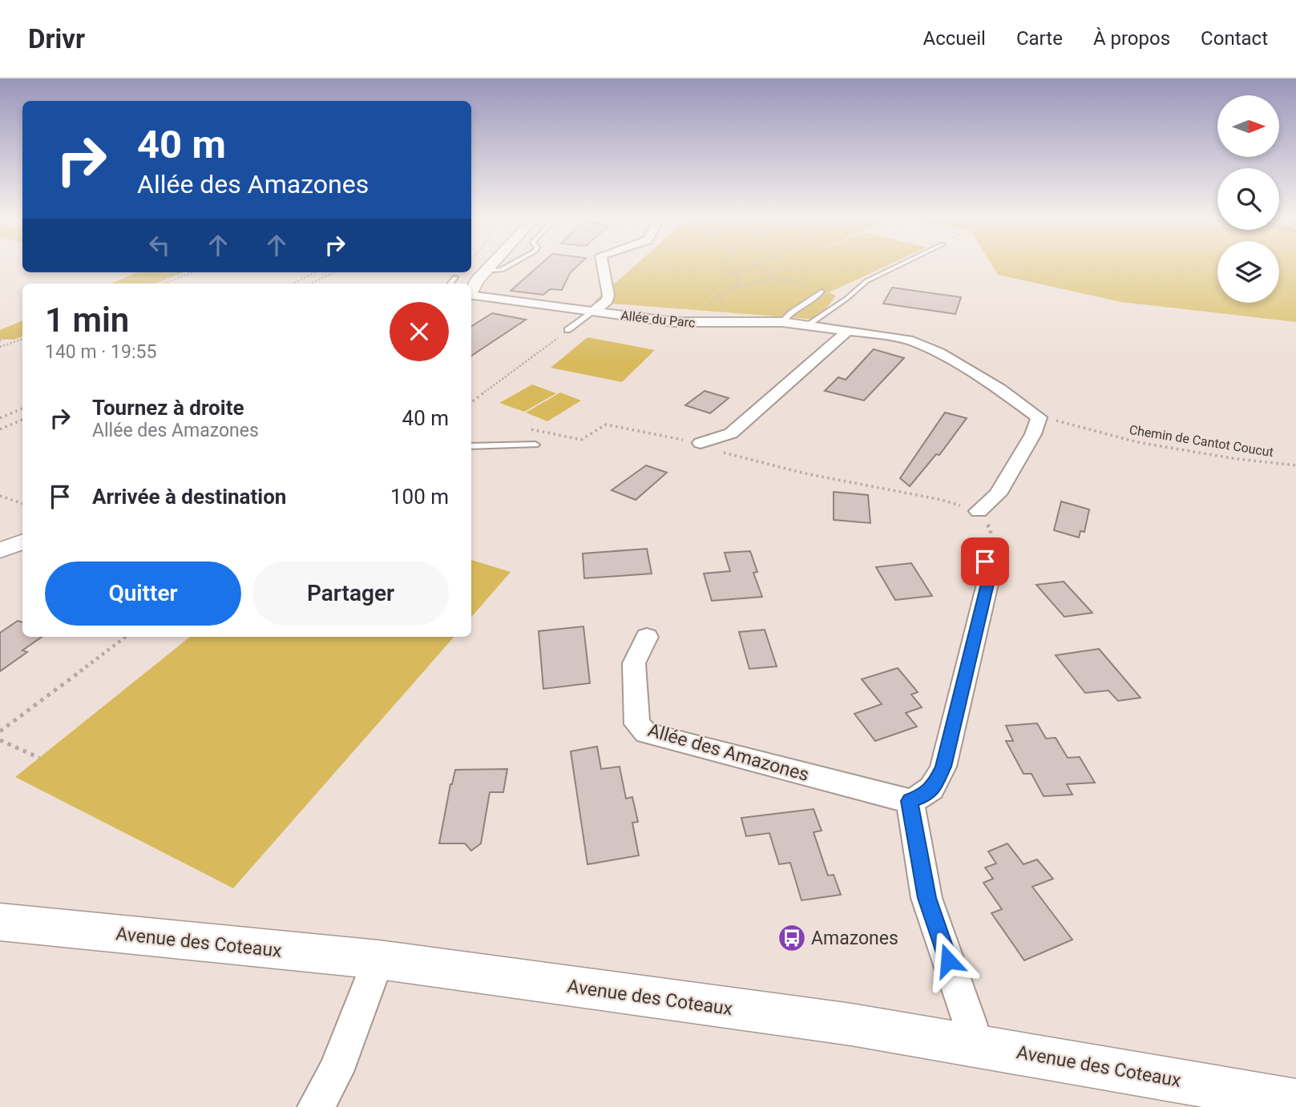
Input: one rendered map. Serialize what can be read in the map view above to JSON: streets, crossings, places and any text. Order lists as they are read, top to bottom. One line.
{"streets":{"street":["Allée du Parc","Allée des Amazones","Avenue des Coteaux"],"path":["Chemin de Cantot Coucut"]},"crossings":[["Allée du Parc","Chemin de Cantot Coucut"]],"places":{"bus stop":["Amazones"]},"north":"right","page":{"header":"Drivr","nav":["Accueil","Carte","À propos","Contact"],"turn":["40 m","Allée des Amazones"],"heading":["1 min","140 m · 19:55"],"list":[{"name":"Tournez à droite","note":"Allée des Amazones","value":"40 m"},{"name":"Arrivée à destination","value":"100 m"}],"buttons":["Quitter","Partager"]}}
